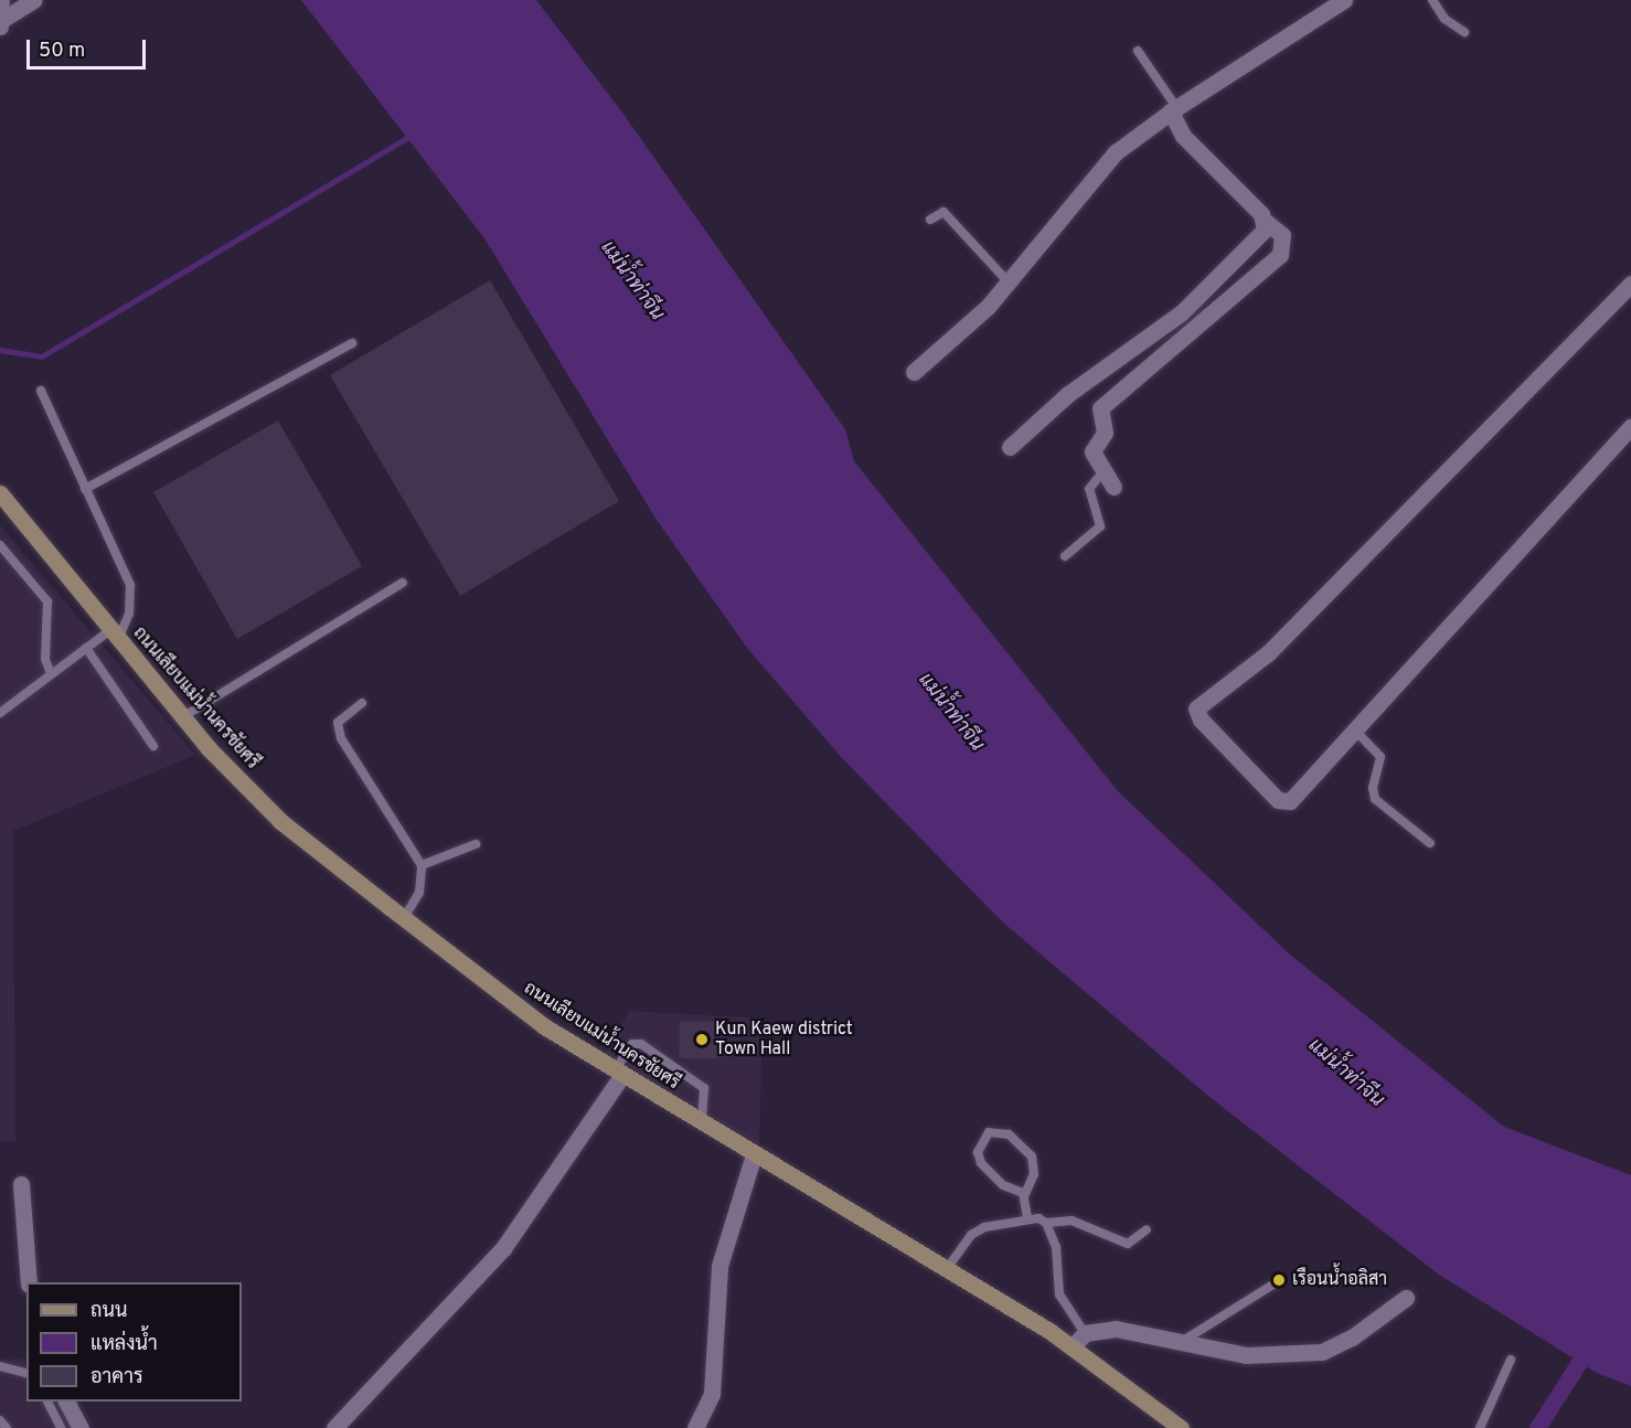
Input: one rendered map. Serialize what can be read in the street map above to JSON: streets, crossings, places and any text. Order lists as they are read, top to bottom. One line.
{"streets":{"main road":["ถนนเลียบแม่น้ำนครชัยศรี"]},"water":["แม่น้ำท่าจีน"],"places":["Kun Kaew district Town Hall","เรือนน้ำอลิสา"],"legend":["ถนน","แหล่งน้ำ","อาคาร"],"scale_bar":"50 m"}
